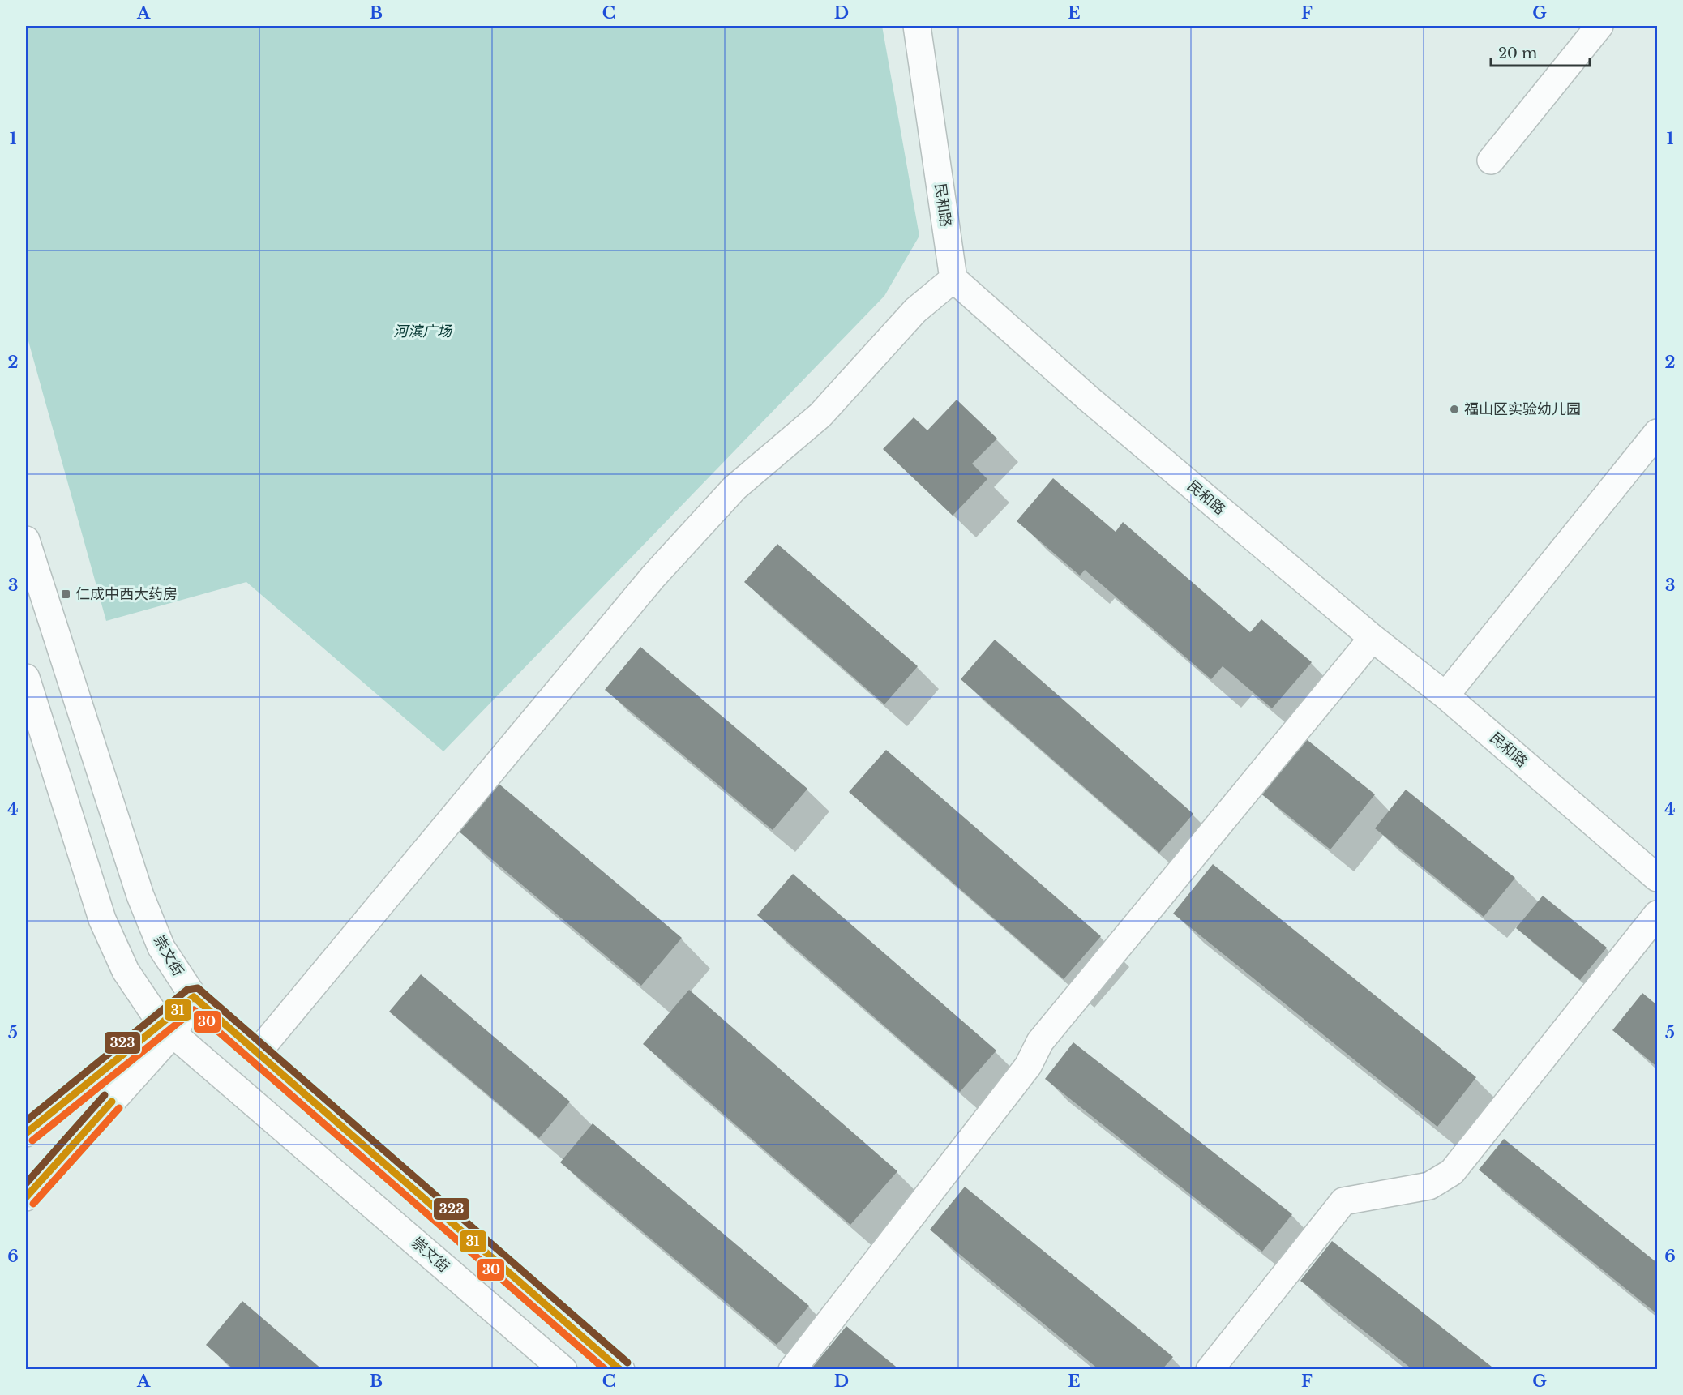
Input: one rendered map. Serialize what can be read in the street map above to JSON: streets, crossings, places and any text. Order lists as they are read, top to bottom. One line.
{"streets":{"street":["民和路","崇文街"]},"parks":["河滨广场"],"places":{"other":["福山区实验幼儿园"],"transit":["仁成中西大药房"]},"lines":["transit line 323","transit line 31","transit line 30"],"scale_bar":"20 m","grid":{"columns":["A","B","C","D","E","F","G"],"rows":["1","2","3","4","5","6"]}}
